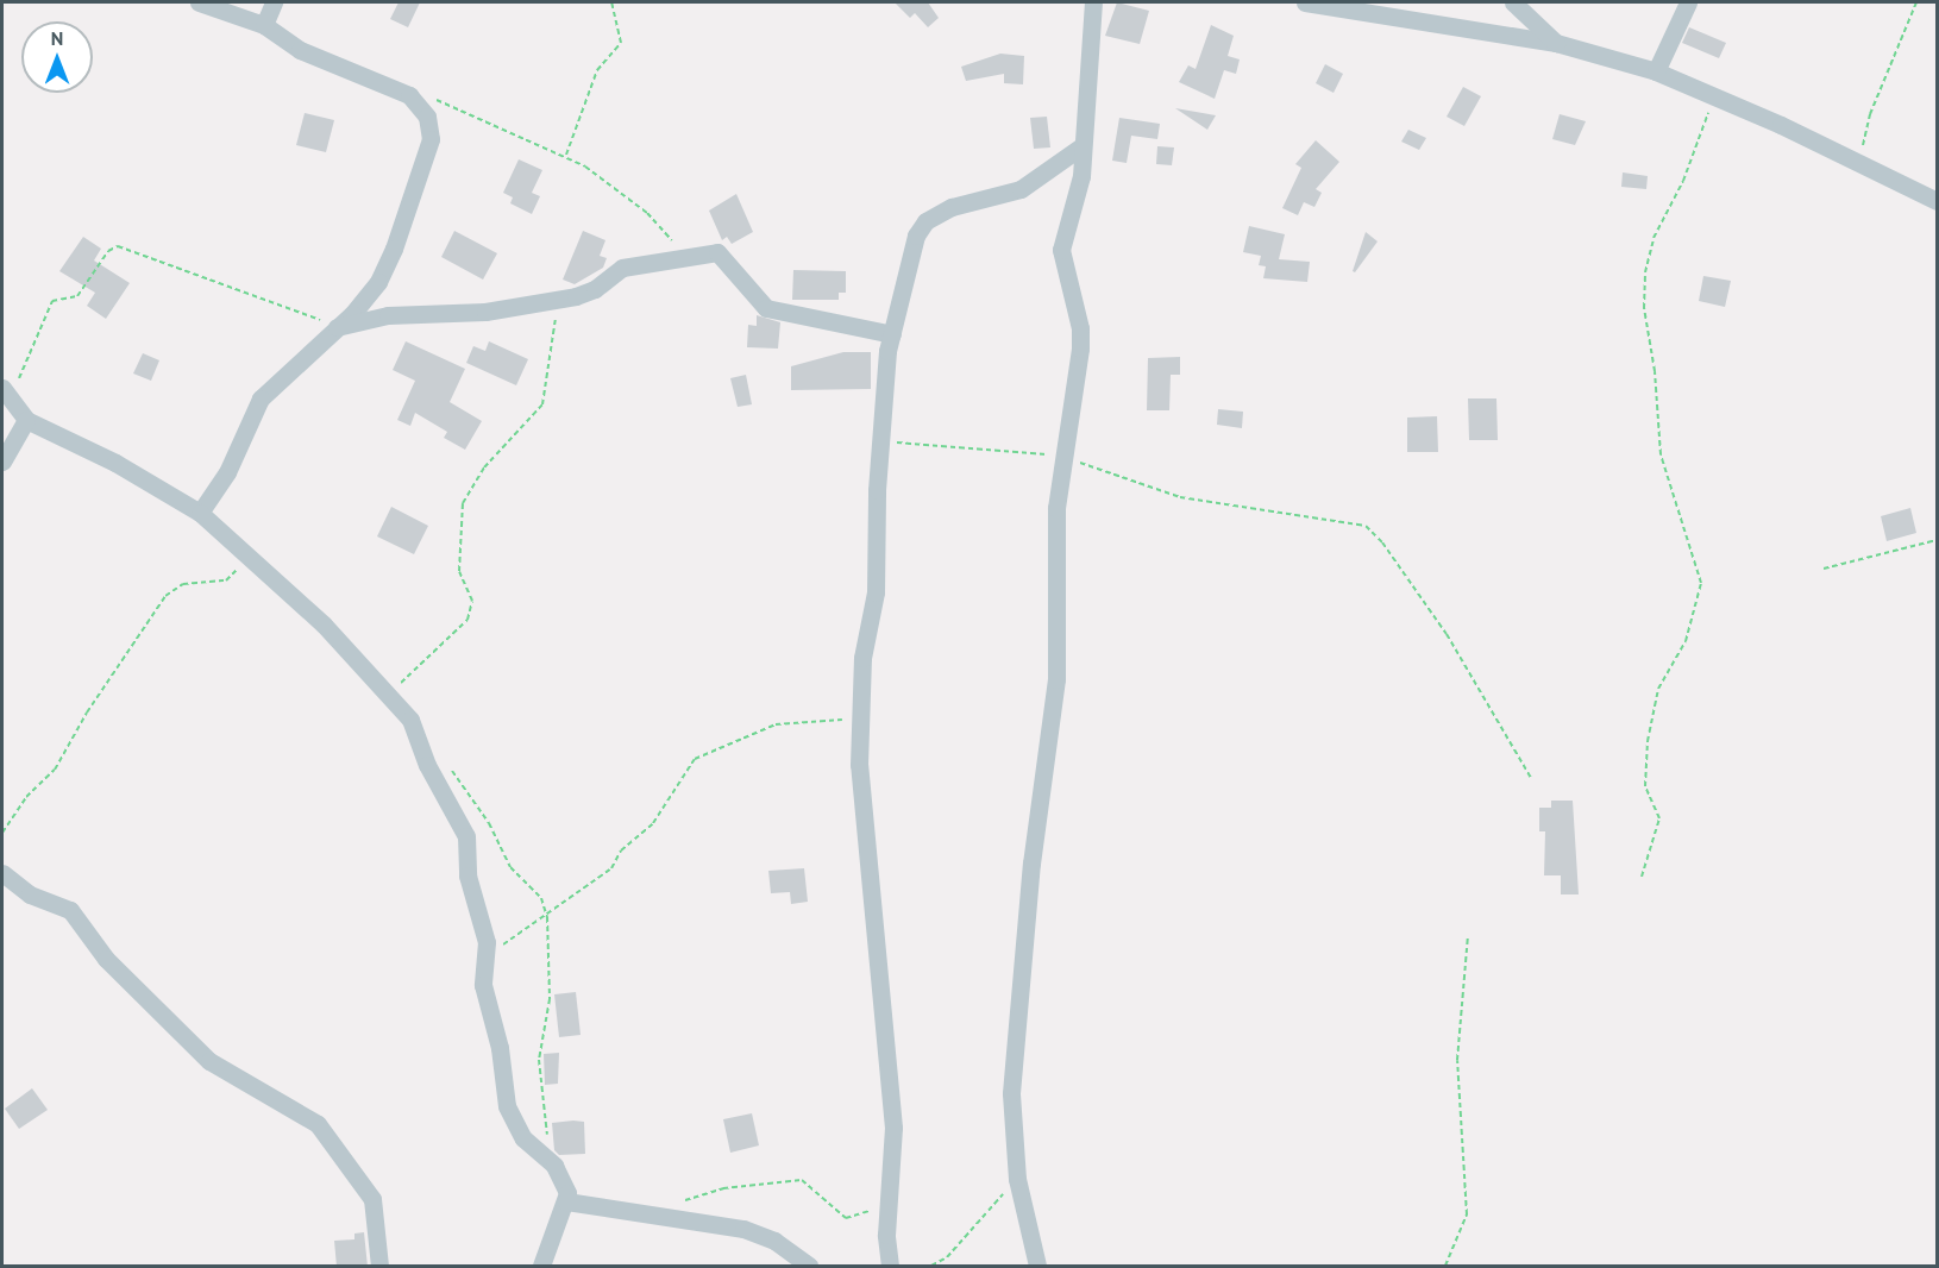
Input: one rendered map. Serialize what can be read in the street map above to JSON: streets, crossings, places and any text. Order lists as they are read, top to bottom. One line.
{"north":"top"}
